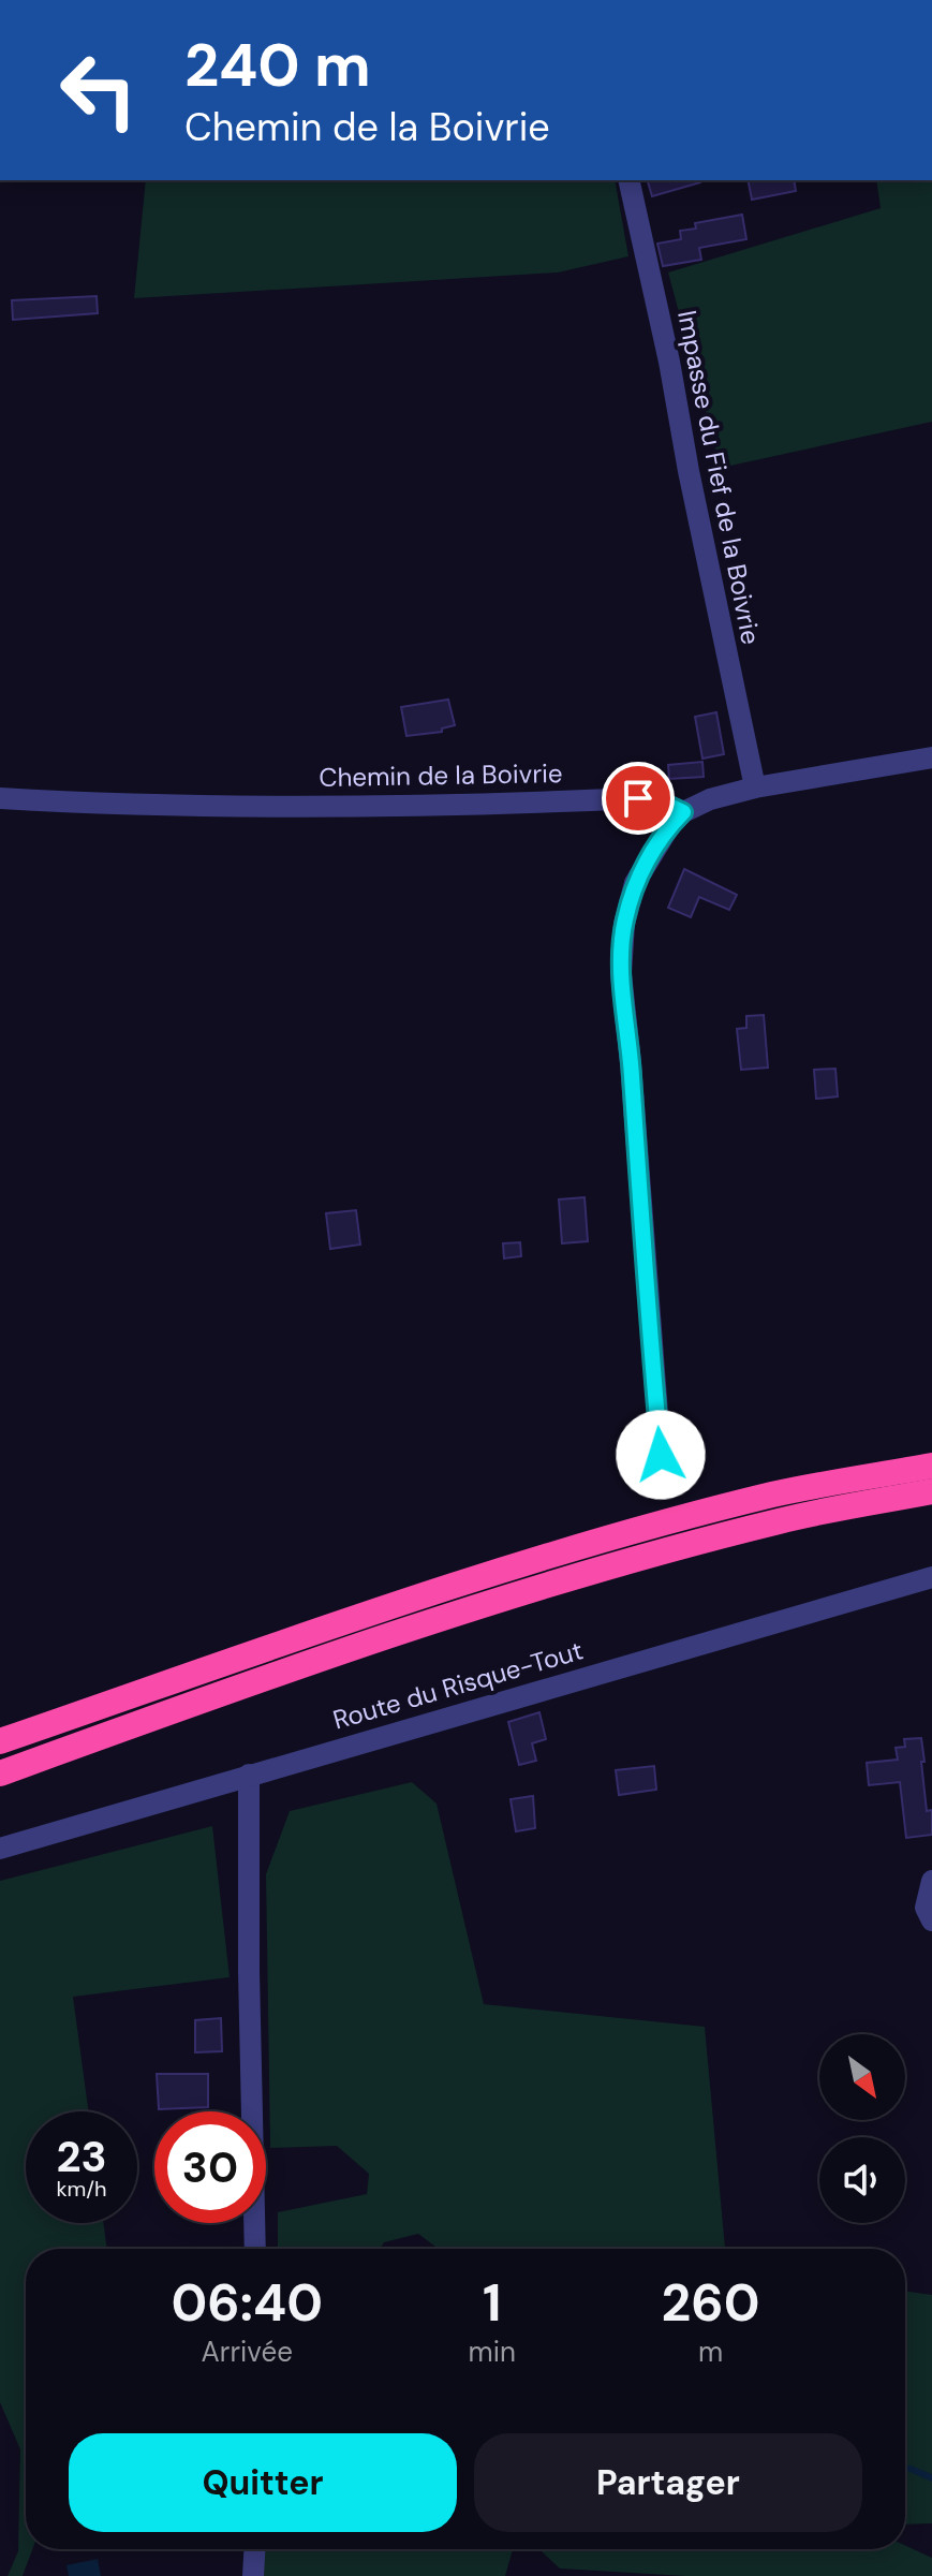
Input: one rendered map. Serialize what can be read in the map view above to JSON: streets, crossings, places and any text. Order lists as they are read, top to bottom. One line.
{"streets":{"street":["Impasse du Fief de la Boivrie","Chemin de la Boivrie","Route du Risque-Tout"]},"north":"bottom right","page":{"turn":["240 m","Chemin de la Boivrie"],"speed":"23 km/h","limit":"30","eta":["06:40","Arrivée","1","min","260","m"],"buttons":["Quitter","Partager"]}}
